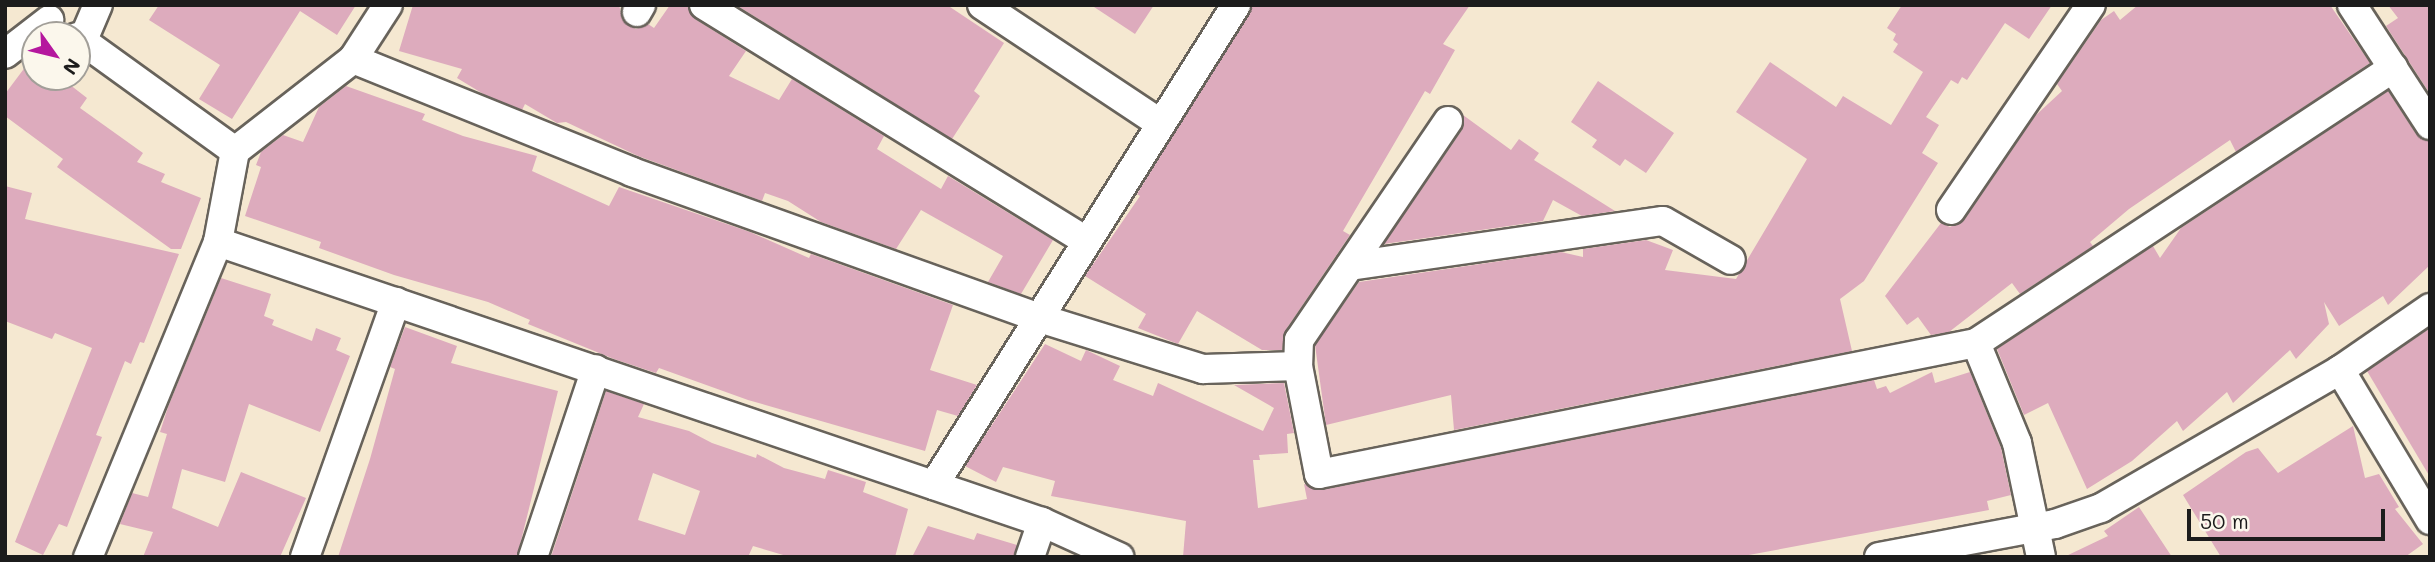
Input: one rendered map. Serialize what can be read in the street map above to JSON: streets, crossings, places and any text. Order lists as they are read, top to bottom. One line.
{"scale_bar":"50 m","north":"bottom right"}
